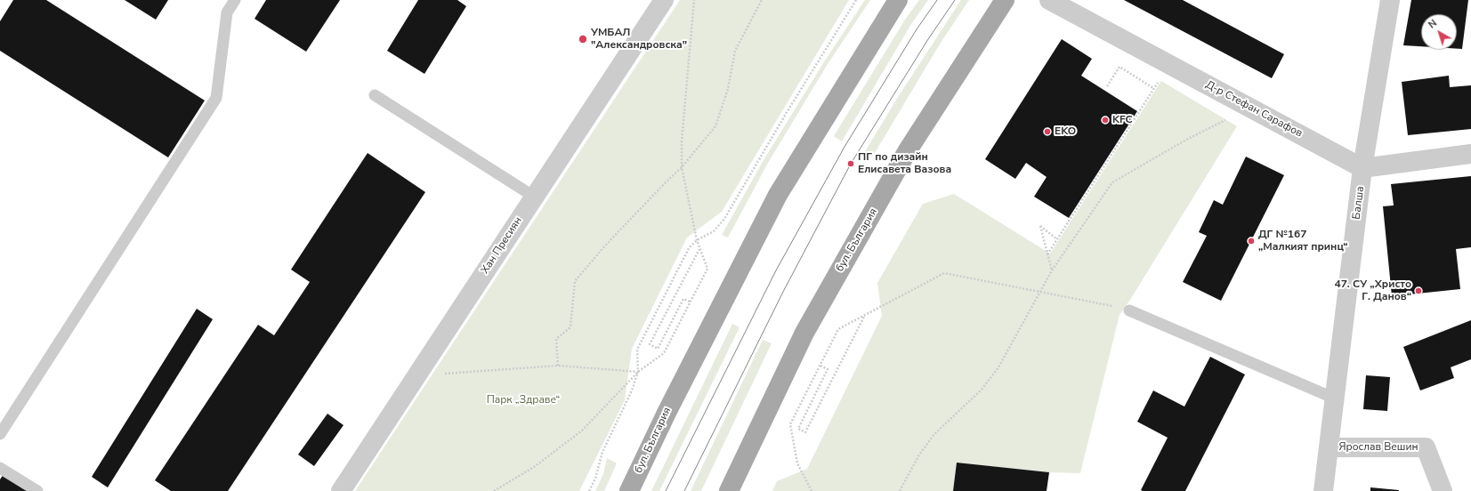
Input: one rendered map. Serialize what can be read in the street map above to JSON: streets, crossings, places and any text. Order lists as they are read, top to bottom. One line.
{"streets":{"main road":["бул. България"],"street":["Д-р Стефан Сарафов","Балша","Хан Пресиян","Ярослав Вешин"]},"crossings":[["Д-р Стефан Сарафов","Балша"],["Балша","Ярослав Вешин"]],"parks":["Парк „Здраве“"],"places":["УМБАЛ \"Александровска\"","KFC","EKO","ПГ по дизайн Елисавета Вазова","ДГ №167 „Малкият принц“","47. СУ „Христо Г. Данов“"],"north":"top left"}
